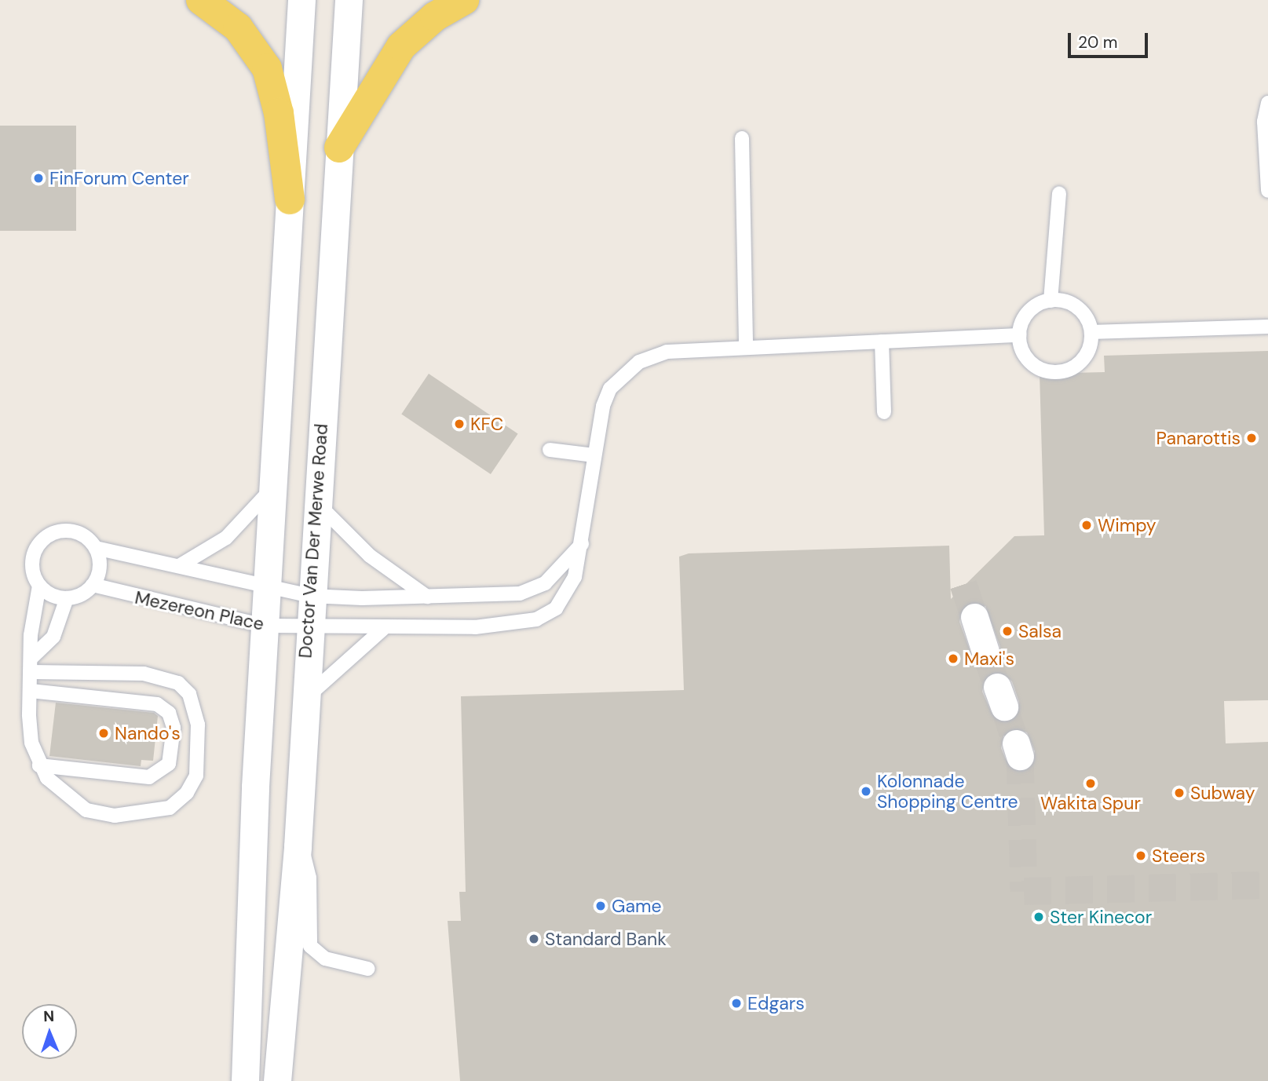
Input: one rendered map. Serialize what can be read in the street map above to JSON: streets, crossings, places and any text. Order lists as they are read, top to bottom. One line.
{"streets":{"street":["Doctor Van Der Merwe Road"],"lane":["Mezereon Place"]},"crossings":[["Doctor Van Der Merwe Road","Mezereon Place"]],"places":["FinForum Center","KFC","Panarottis","Wimpy","Salsa","Maxi's","Nando's","Wakita Spur","Kolonnade Shopping Centre","Subway","Steers","Game","Ster Kinecor","Standard Bank","Edgars"],"scale_bar":"20 m","north":"top"}
